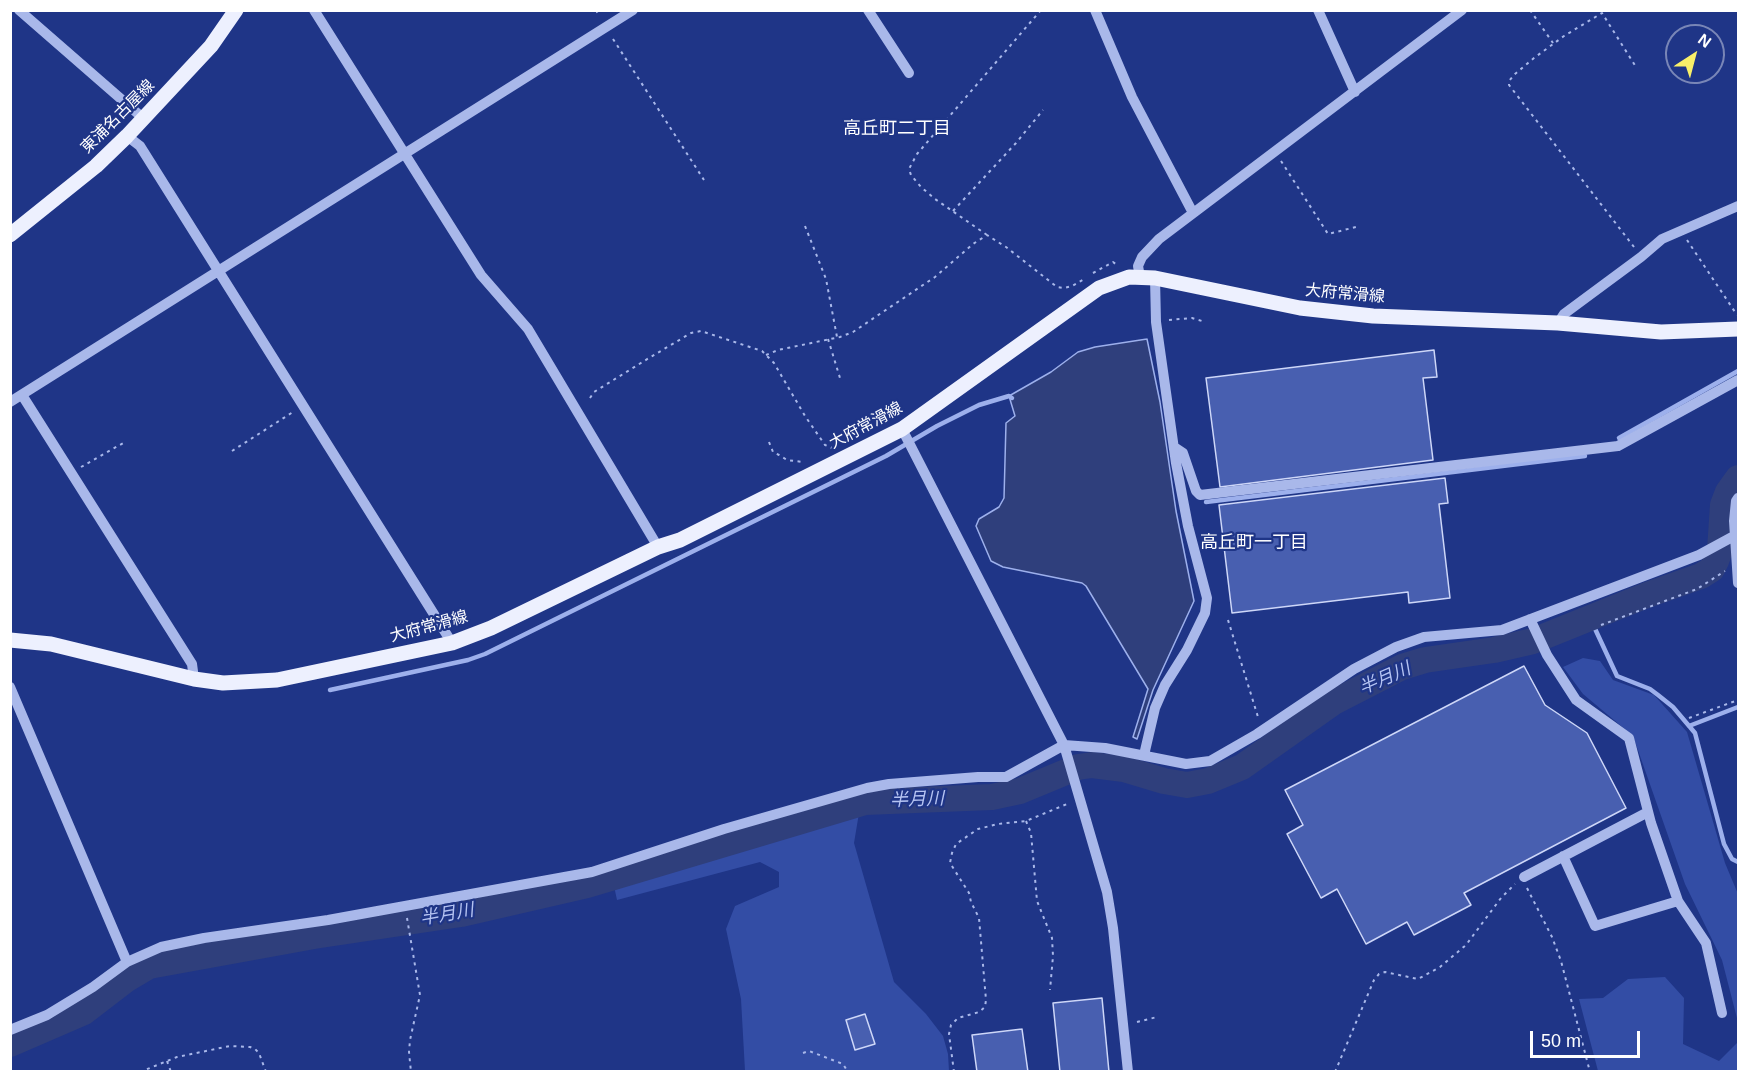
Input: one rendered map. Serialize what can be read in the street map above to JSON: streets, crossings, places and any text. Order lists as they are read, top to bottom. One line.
{"streets":{"main road":["東浦名古屋線","大府常滑線"]},"districts":["高丘町二丁目","高丘町一丁目"],"water":["半月川"],"scale_bar":"50 m","north":"top right"}
